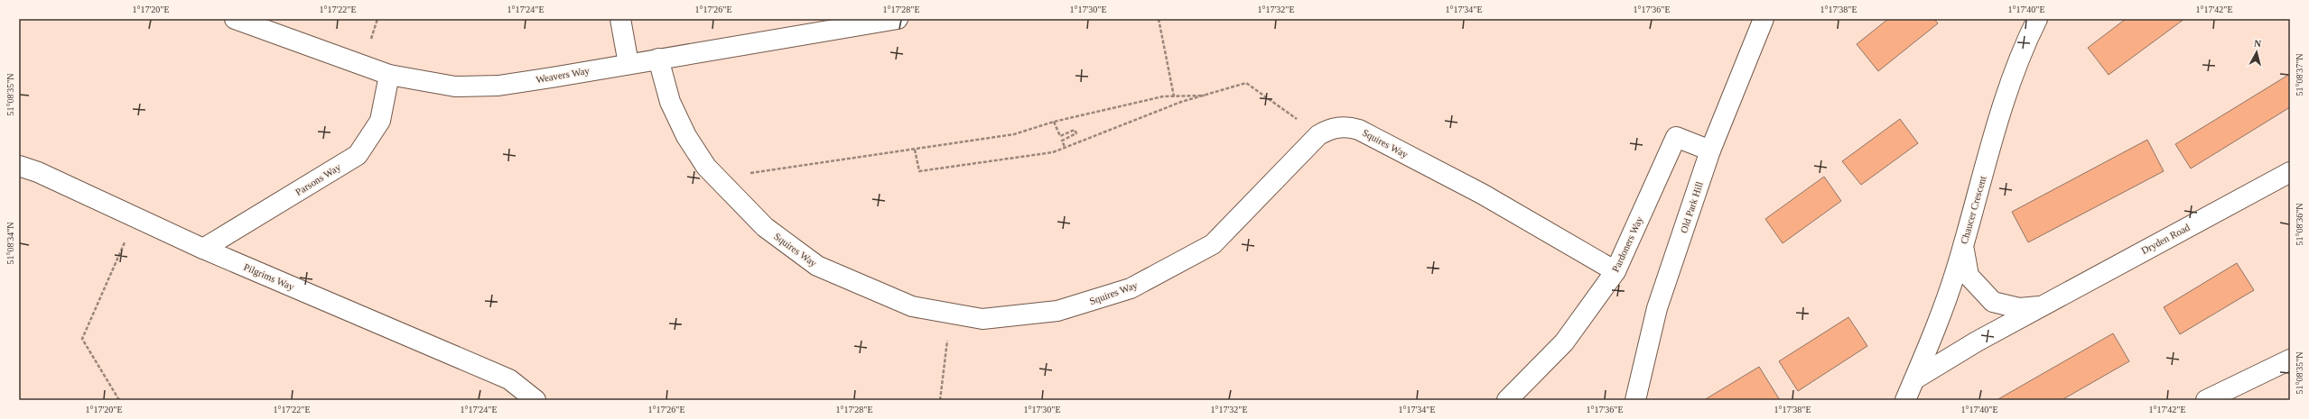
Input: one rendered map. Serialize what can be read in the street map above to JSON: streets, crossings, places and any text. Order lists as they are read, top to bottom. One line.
{"streets":{"street":["Weavers Way","Squires Way","Parsons Way","Old Park Hill","Chaucer Crescent","Dryden Road","Pardoners Way","Pilgrims Way"]},"crossings":[["Weavers Way","Squires Way"],["Weavers Way","Parsons Way"],["Squires Way","Pardoners Way"],["Parsons Way","Pilgrims Way"],["Old Park Hill","Pardoners Way"],["Chaucer Crescent","Dryden Road"]],"north":"top","coordinates":["1°17'20\"E","1°17'22\"E","1°17'24\"E","1°17'26\"E","1°17'28\"E","1°17'30\"E","1°17'32\"E","1°17'34\"E","1°17'36\"E","1°17'38\"E","1°17'40\"E","1°17'42\"E","51°08'37\"N","51°08'35\"N","51°08'36\"N","51°08'34\"N"]}
